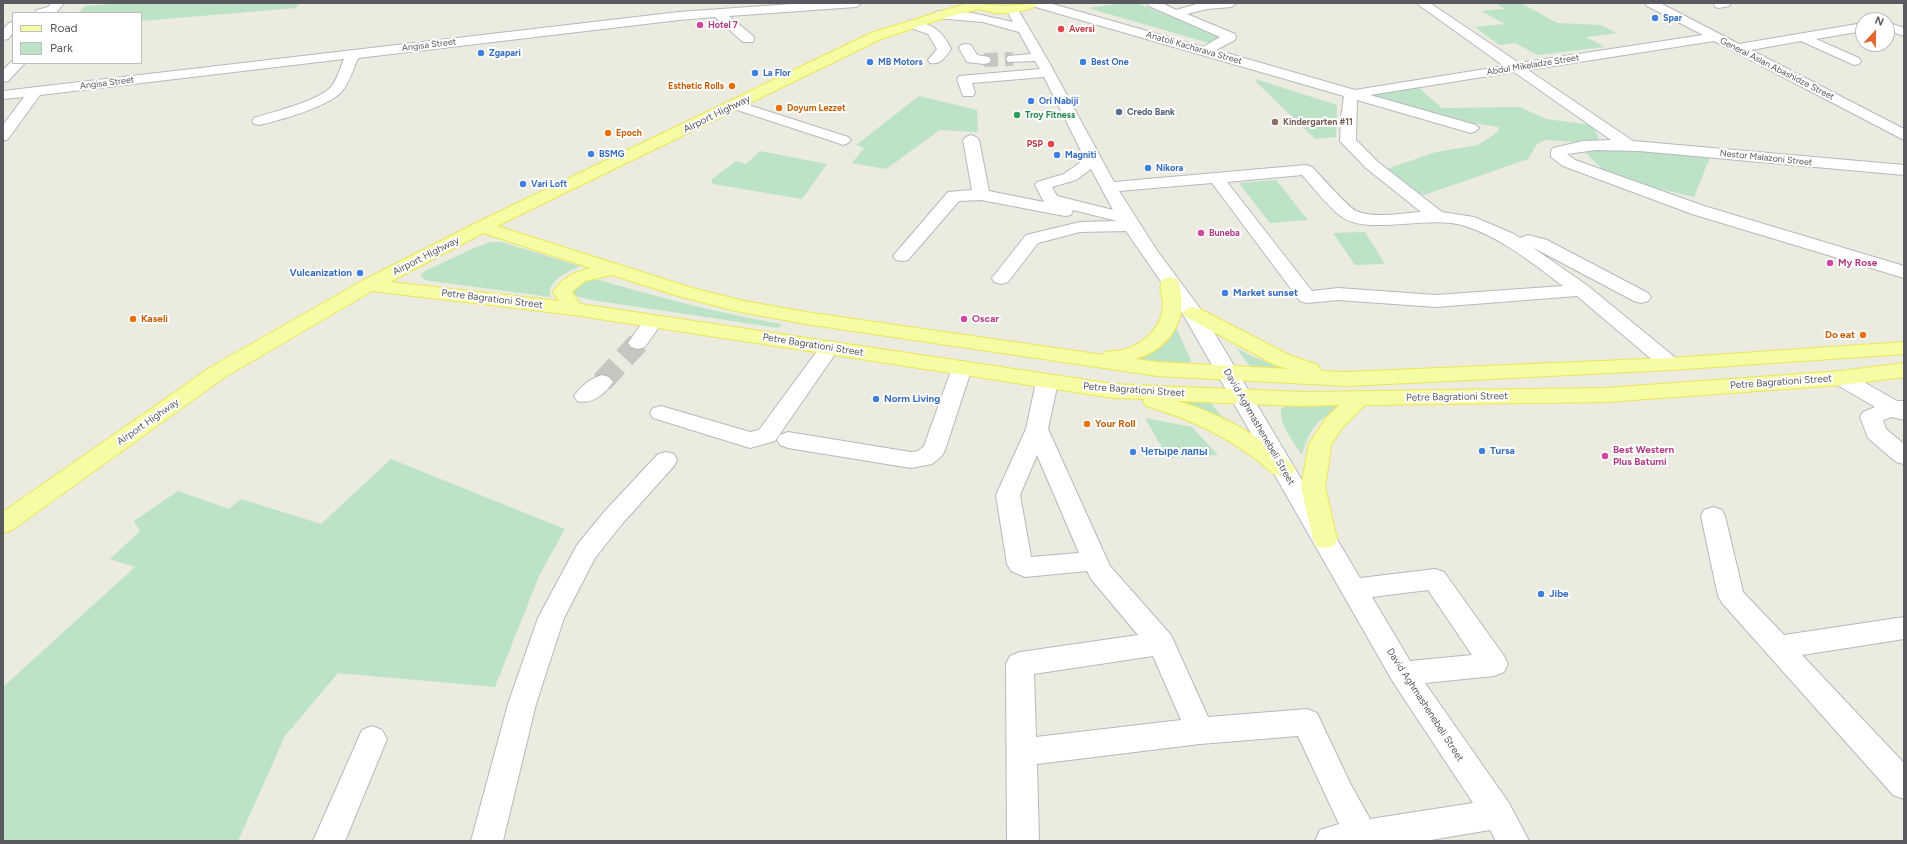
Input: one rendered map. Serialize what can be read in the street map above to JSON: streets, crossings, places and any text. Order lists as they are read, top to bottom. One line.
{"streets":{"main road":["Airport Highway","Petre Bagrationi Street"],"street":["Angisa Street","Anatoli Kacharava Street","Abdul Mikeladze Street","General Aslan Abashidze Street","Nestor Malazoni Street","David Aghmashenebeli Street"]},"crossings":[["Anatoli Kacharava Street","Abdul Mikeladze Street"],["Abdul Mikeladze Street","General Aslan Abashidze Street"],["Airport Highway","Petre Bagrationi Street"],["Petre Bagrationi Street","David Aghmashenebeli Street"]],"places":["Spar","Hotel 7","Aversi","Zgapari","MB Motors","Best One","La Flor","Esthetic Rolls","Ori Nabiji","Doyum Lezzet","Credo Bank","Troy Fitness","Kindergarten #11","Epoch","PSP","BSMG","Magniti","Nikora","Vari Loft","Buneba","My Rose","Vulcanization","Market sunset","Kaseli","Oscar","Do eat","Norm Living","Your Roll","Tursa","Четыре лапы","Best Western Plus Batumi","Jibe"],"legend":["Road","Park"],"north":"top"}
